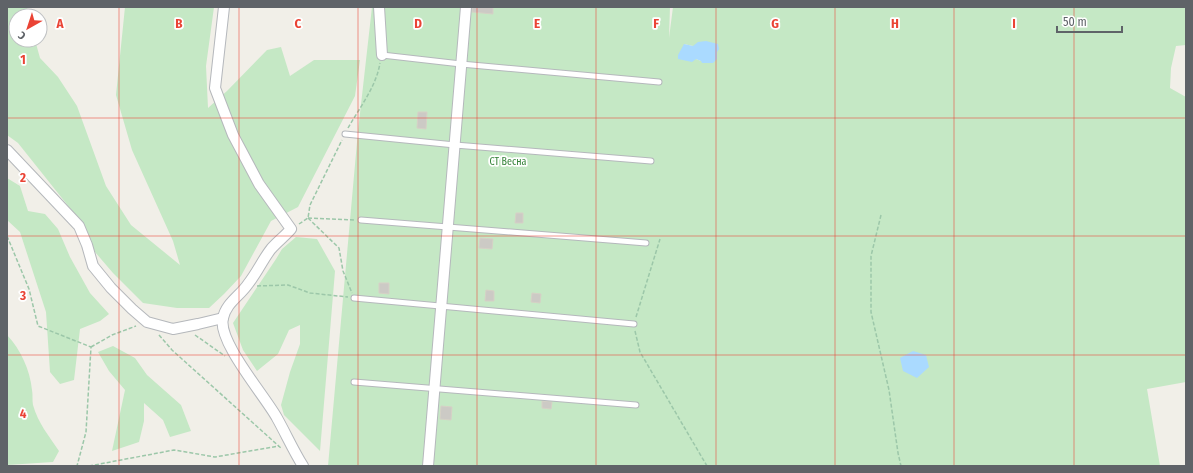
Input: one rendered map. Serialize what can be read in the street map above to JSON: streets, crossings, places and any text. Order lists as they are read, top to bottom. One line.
{"parks":["СТ Весна"],"scale_bar":"50 m","north":"bottom left","grid":{"columns":["A","B","C","D","E","F","G","H","I"],"rows":["1","2","3","4"]}}
